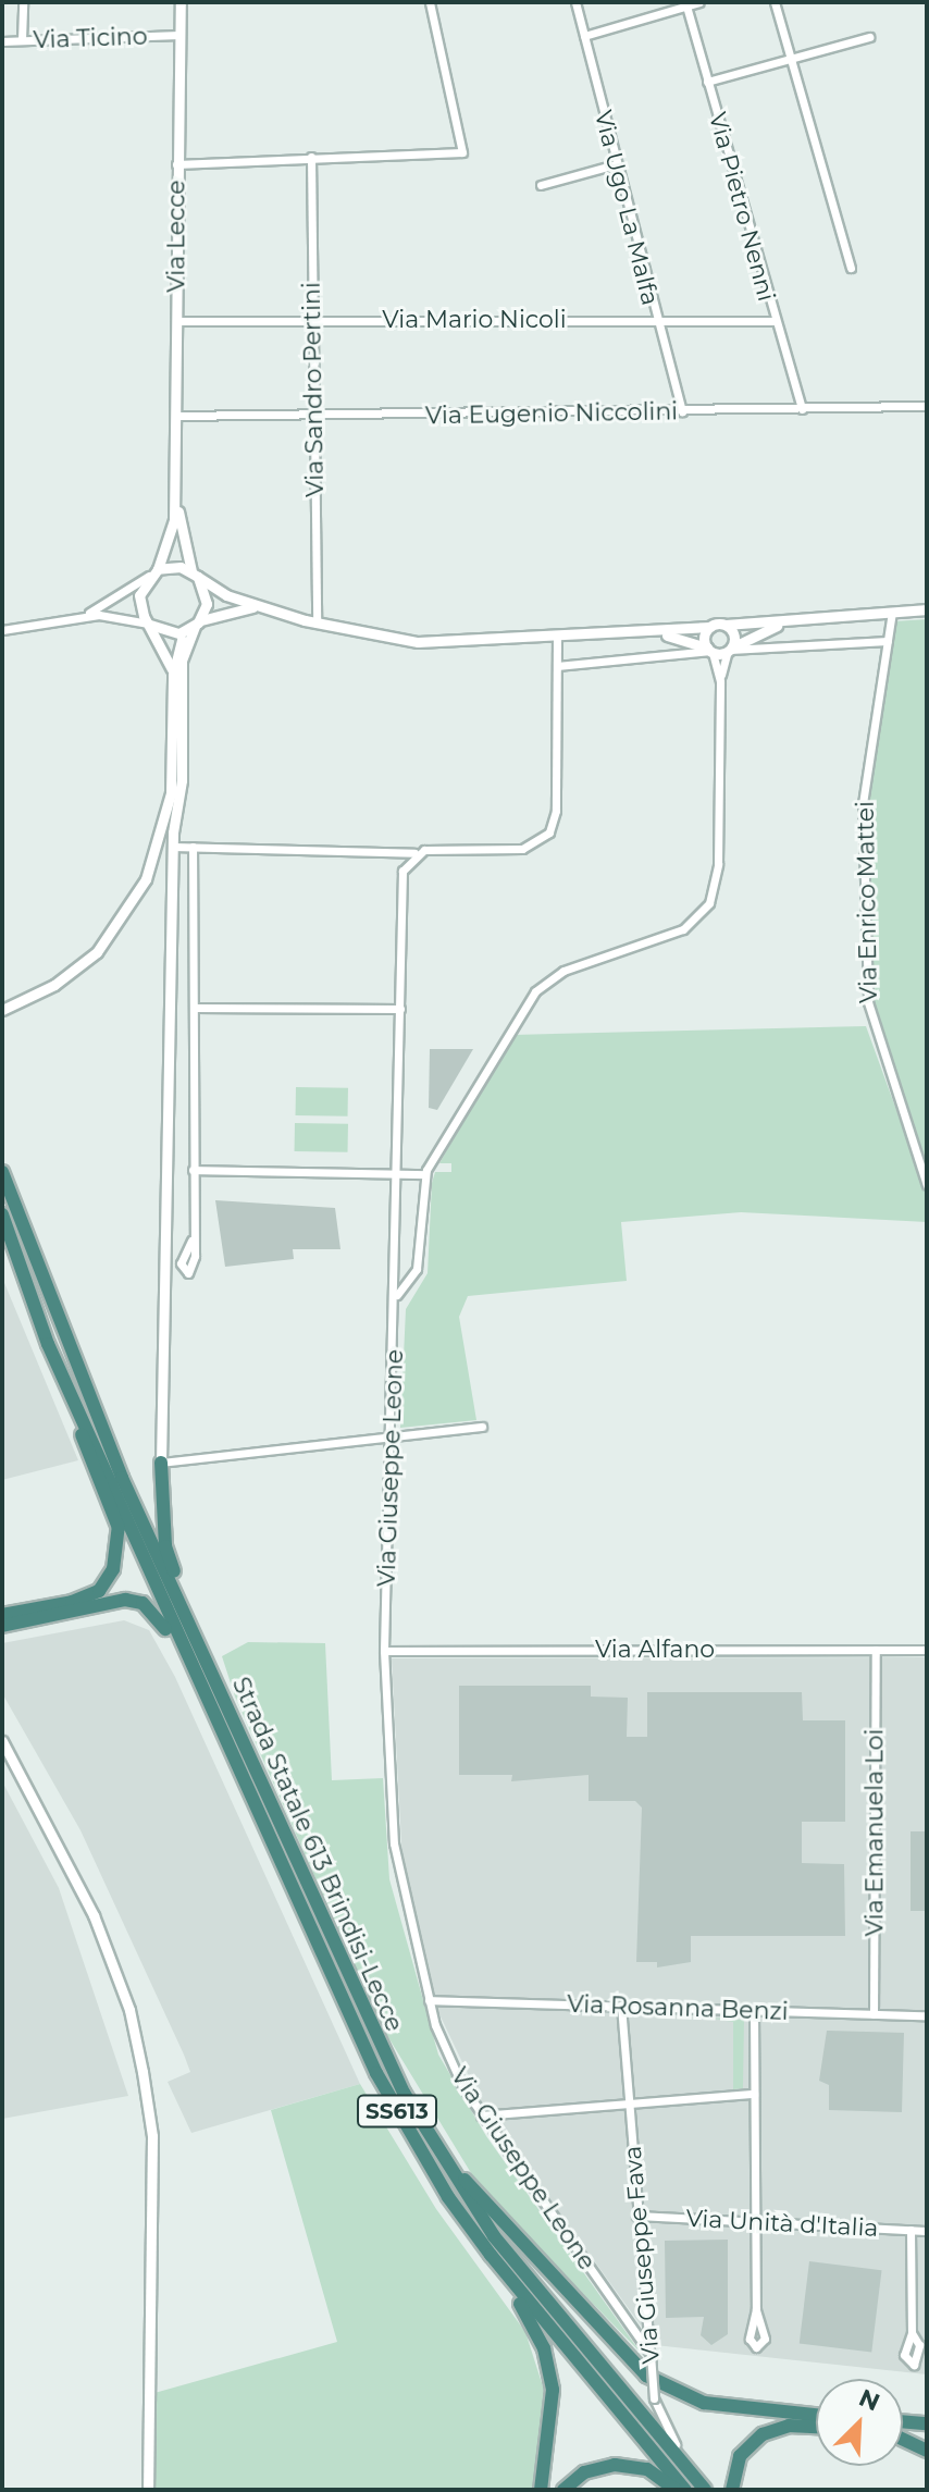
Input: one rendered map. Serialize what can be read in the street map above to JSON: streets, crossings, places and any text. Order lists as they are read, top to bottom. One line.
{"streets":{"highway":["Strada Statale 613 Brindisi-Lecce","SS613"],"street":["Via Ticino","Via Pietro Nenni","Via Ugo La Malfa","Via Lecce","Via Mario Nicoli","Via Sandro Pertini","Via Eugenio Niccolini","Via Enrico Mattei","Via Giuseppe Leone","Via Alfano","Via Emanuela Loi","Via Rosanna Benzi","Via Unità d'Italia","Via Giuseppe Fava"]},"crossings":[["Via Ticino","Via Lecce"],["Via Pietro Nenni","Via Mario Nicoli"],["Via Pietro Nenni","Via Eugenio Niccolini"],["Via Ugo La Malfa","Via Mario Nicoli"],["Via Ugo La Malfa","Via Eugenio Niccolini"],["Via Lecce","Via Mario Nicoli"],["Via Lecce","Via Eugenio Niccolini"],["Via Mario Nicoli","Via Sandro Pertini"],["Via Sandro Pertini","Via Eugenio Niccolini"],["Via Giuseppe Leone","Via Alfano"],["Via Giuseppe Leone","Via Rosanna Benzi"],["Via Giuseppe Leone","Via Giuseppe Fava"],["Via Alfano","Via Emanuela Loi"],["Via Emanuela Loi","Via Rosanna Benzi"],["Strada Statale 613 Brindisi-Lecce","Via Giuseppe Fava"],["Via Rosanna Benzi","Via Giuseppe Fava"],["Via Unità d'Italia","Via Giuseppe Fava"]],"north":"top right"}
